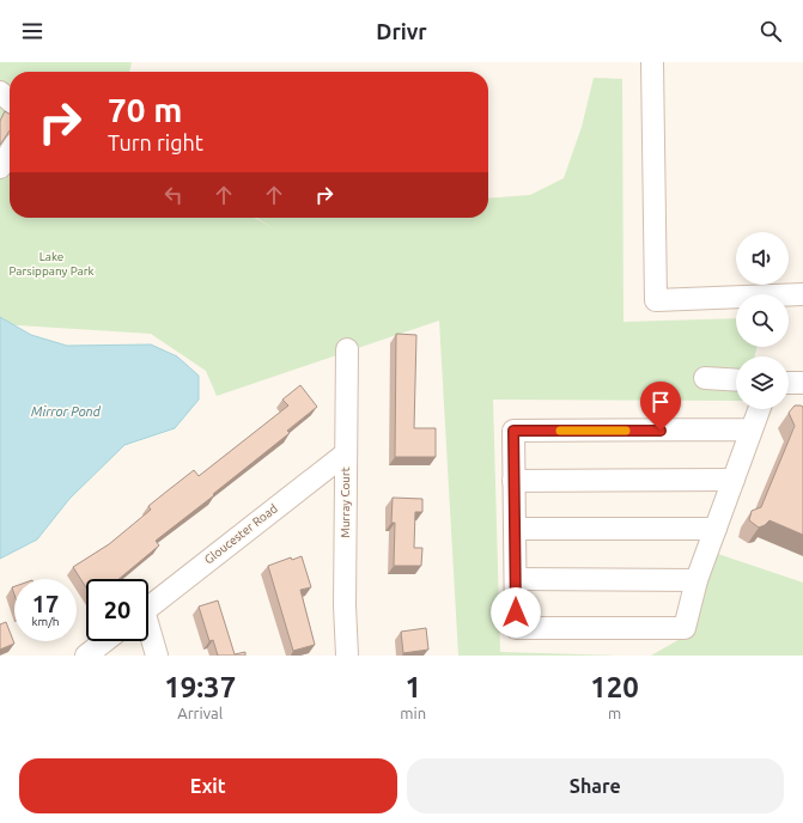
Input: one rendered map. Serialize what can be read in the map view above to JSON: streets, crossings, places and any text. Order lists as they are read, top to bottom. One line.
{"streets":{"street":["Murray Court","Gloucester Road"]},"crossings":[["Murray Court","Gloucester Road"]],"water":["Mirror Pond"],"parks":["Lake Parsippany Park"],"page":{"header":"Drivr","turn":["70 m","Turn right"],"speed":"17 km/h","limit":"20","eta":["19:37","Arrival","1","min","120","m"],"buttons":["Exit","Share"]}}
